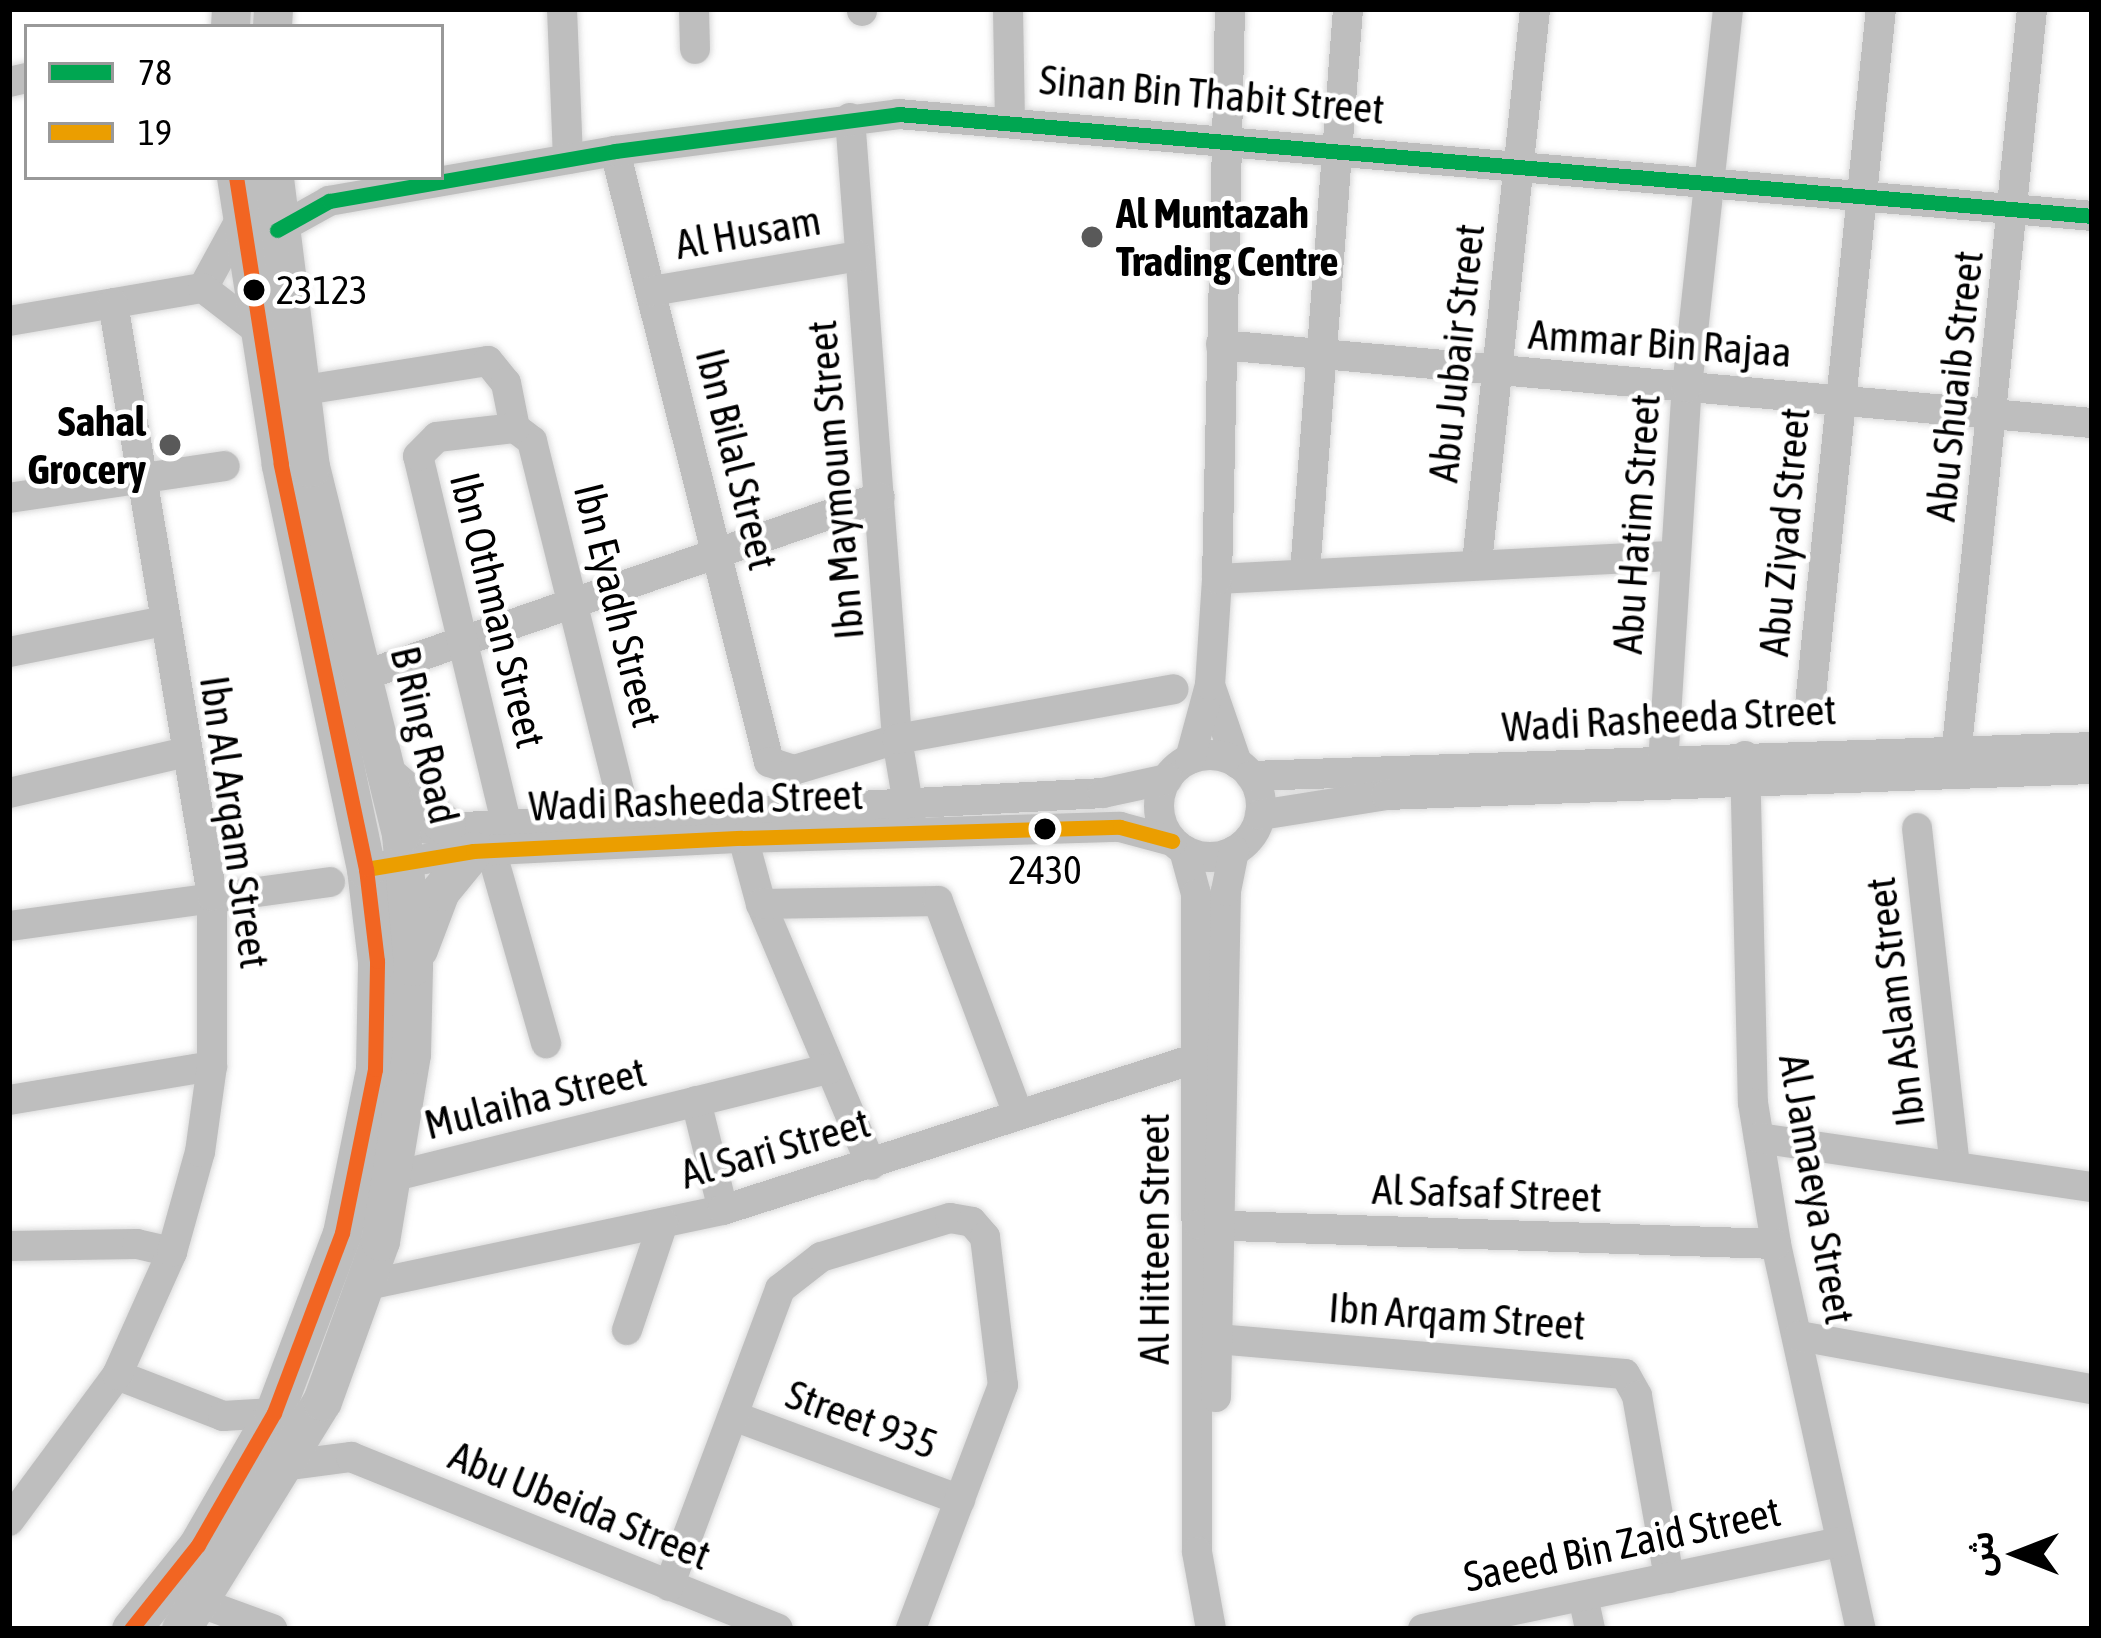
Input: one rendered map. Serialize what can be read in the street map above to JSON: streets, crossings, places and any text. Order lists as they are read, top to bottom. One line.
{"streets":{"main road":["B Ring Road"],"street":["Sinan Bin Thabit Street","Al Husam","Ammar Bin Rajaa","Abu Jubair Street","Abu Shuaib Street","Ibn Bilal Street","Ibn Maymoum Street","Abu Hatim Street","Abu Ziyad Street","Ibn Eyadh Street","Ibn Othman Street","Wadi Rasheeda Street","Ibn Al Arqam Street","Ibn Aslam Street","Mulaiha Street","Al Sari Street","Al Jamaeya Street","Al Safsaf Street","Al Hitteen Street","Ibn Arqam Street","Street 935","Abu Ubeida Street","Saeed Bin Zaid Street"]},"crossings":[["Sinan Bin Thabit Street","Abu Jubair Street"],["Sinan Bin Thabit Street","Abu Shuaib Street"],["Sinan Bin Thabit Street","Ibn Bilal Street"],["Sinan Bin Thabit Street","Ibn Maymoum Street"],["Sinan Bin Thabit Street","Abu Hatim Street"],["Sinan Bin Thabit Street","Abu Ziyad Street"],["Sinan Bin Thabit Street","B Ring Road"],["Al Husam","Ibn Bilal Street"],["Al Husam","Ibn Maymoum Street"],["Ammar Bin Rajaa","Abu Jubair Street"],["Ammar Bin Rajaa","Abu Shuaib Street"],["Ammar Bin Rajaa","Abu Hatim Street"],["Ammar Bin Rajaa","Abu Ziyad Street"],["Abu Shuaib Street","Wadi Rasheeda Street"],["Ibn Bilal Street","Wadi Rasheeda Street"],["Ibn Maymoum Street","Wadi Rasheeda Street"],["Abu Hatim Street","Wadi Rasheeda Street"],["Ibn Eyadh Street","Ibn Othman Street"],["Ibn Eyadh Street","Wadi Rasheeda Street"],["Ibn Othman Street","Wadi Rasheeda Street"],["Ibn Othman Street","B Ring Road"],["Wadi Rasheeda Street","B Ring Road"],["Wadi Rasheeda Street","Ibn Al Arqam Street"],["Wadi Rasheeda Street","Al Jamaeya Street"],["Wadi Rasheeda Street","Al Hitteen Street"],["B Ring Road","Mulaiha Street"],["B Ring Road","Al Sari Street"],["B Ring Road","Abu Ubeida Street"],["Mulaiha Street","Al Sari Street"],["Al Sari Street","Al Hitteen Street"],["Al Jamaeya Street","Al Safsaf Street"],["Al Jamaeya Street","Saeed Bin Zaid Street"],["Al Safsaf Street","Al Hitteen Street"],["Al Hitteen Street","Ibn Arqam Street"],["Ibn Arqam Street","Saeed Bin Zaid Street"]],"places":["Al Muntazah Trading Centre","23123","Sahal Grocery","2430"],"lines":["transit line 78","transit line 19"],"legend":["78","19"],"north":"left"}
